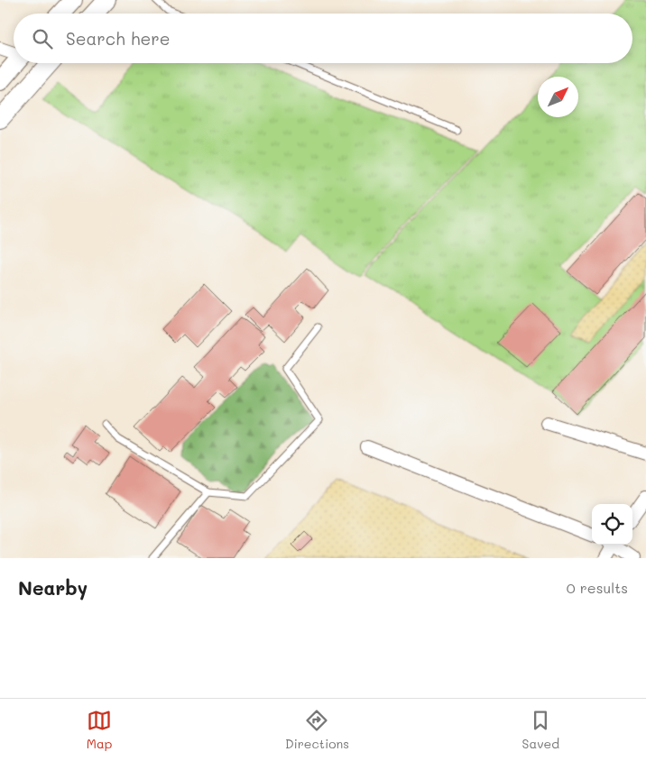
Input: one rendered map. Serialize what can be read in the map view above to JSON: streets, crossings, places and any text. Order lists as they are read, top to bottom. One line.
{"north":"top right","page":{"search":"Search here","heading":["Nearby","0 results"],"nav":["Map","Directions","Saved"]}}
